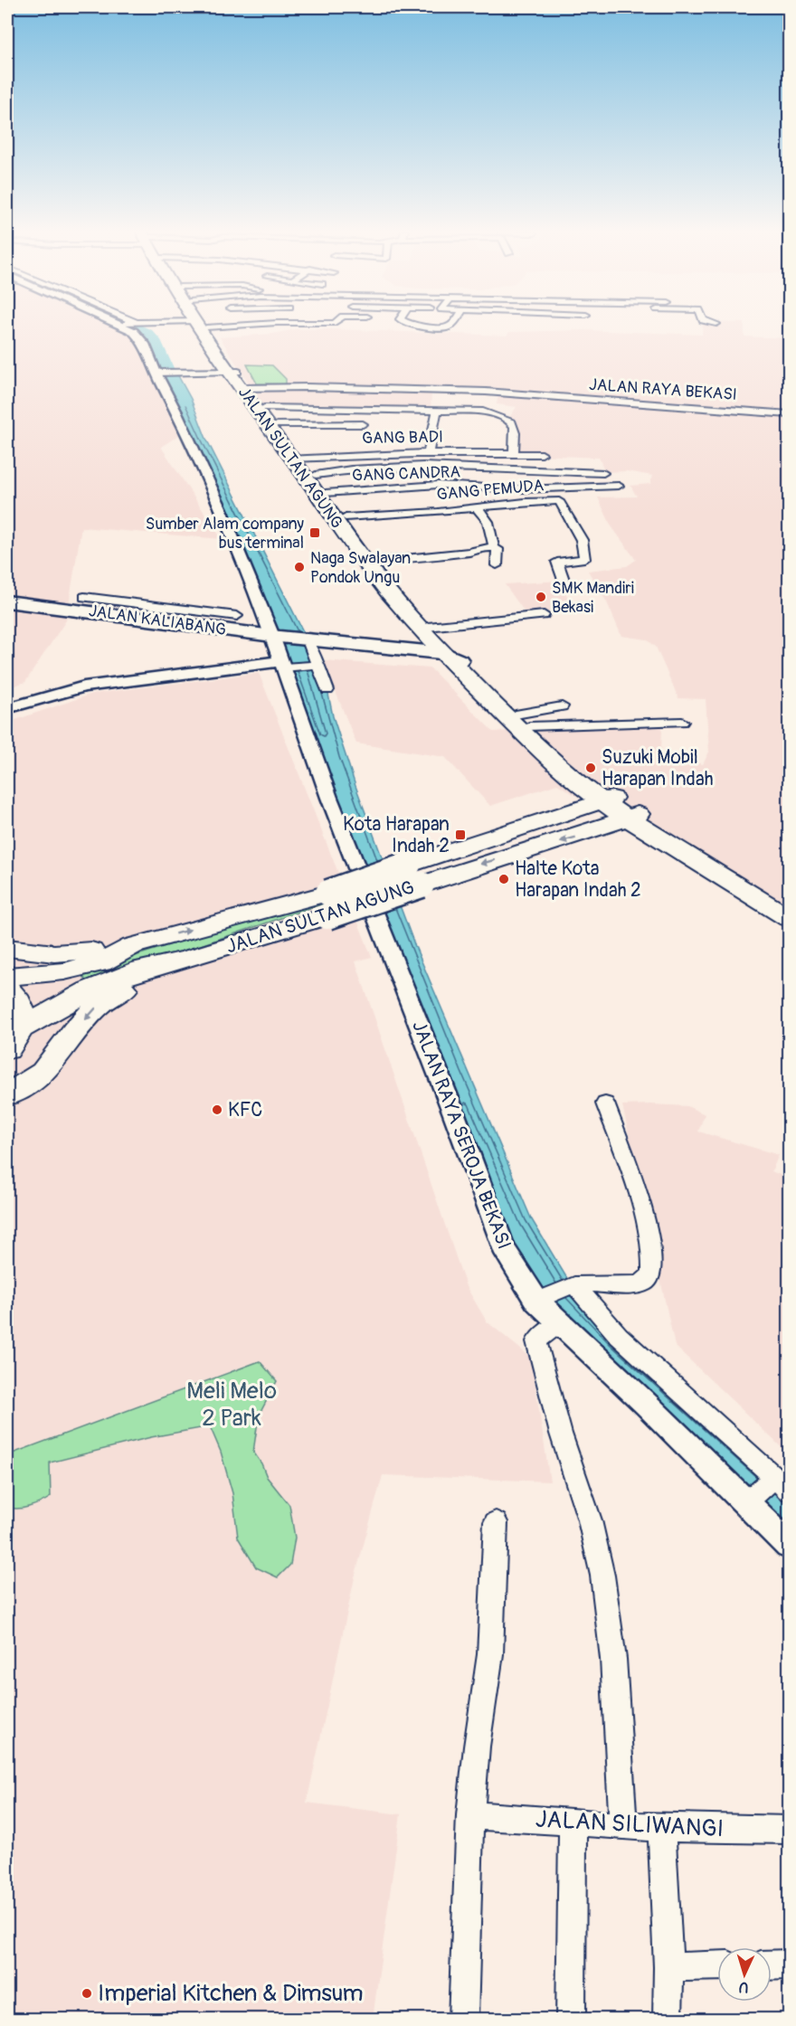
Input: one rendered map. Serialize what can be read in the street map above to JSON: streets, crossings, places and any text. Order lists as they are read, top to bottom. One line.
{"streets":{"highway":["JALAN SULTAN AGUNG"],"main road":["JALAN KALIABANG"],"street":["JALAN RAYA BEKASI","GANG BADI","GANG CANDRA","GANG PEMUDA","JALAN RAYA SEROJA BEKASI","JALAN SILIWANGI"]},"crossings":[["JALAN RAYA BEKASI","JALAN SULTAN AGUNG"],["JALAN RAYA BEKASI","JALAN RAYA SEROJA BEKASI"],["GANG BADI","JALAN SULTAN AGUNG"],["JALAN SULTAN AGUNG","GANG CANDRA"],["JALAN SULTAN AGUNG","GANG PEMUDA"],["JALAN SULTAN AGUNG","JALAN KALIABANG"],["JALAN KALIABANG","JALAN RAYA SEROJA BEKASI"]],"parks":["Meli Melo 2 Park"],"places":{"transit":["Sumber Alam company bus terminal","Kota Harapan Indah 2"],"other":["Naga Swalayan Pondok Ungu","SMK Mandiri Bekasi","Suzuki Mobil Harapan Indah","Halte Kota Harapan Indah 2","KFC","Imperial Kitchen & Dimsum"]},"north":"bottom"}
